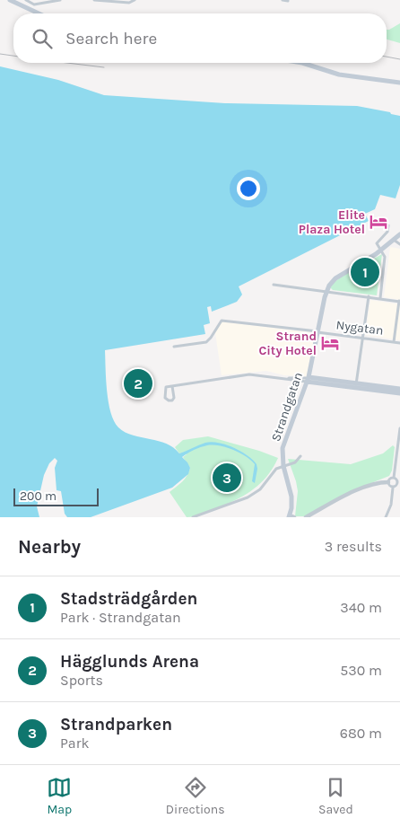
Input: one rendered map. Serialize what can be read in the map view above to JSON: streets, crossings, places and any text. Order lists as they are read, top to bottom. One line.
{"streets":{"main road":["Strandgatan"],"street":["Nygatan"]},"crossings":[["Nygatan","Strandgatan"]],"places":{"hotel":["Elite Plaza Hotel","Strand City Hotel"]},"scale_bar":"200 m","page":{"search":"Search here","pins":["1","2","3"],"scale":"200 m","heading":["Nearby","3 results"],"list":[{"mark":"1","name":"Stadsträdgården","note":"Park · Strandgatan","value":"340 m"},{"mark":"2","name":"Hägglunds Arena","note":"Sports","value":"530 m"},{"mark":"3","name":"Strandparken","note":"Park","value":"680 m"}],"nav":["Map","Directions","Saved"]}}
